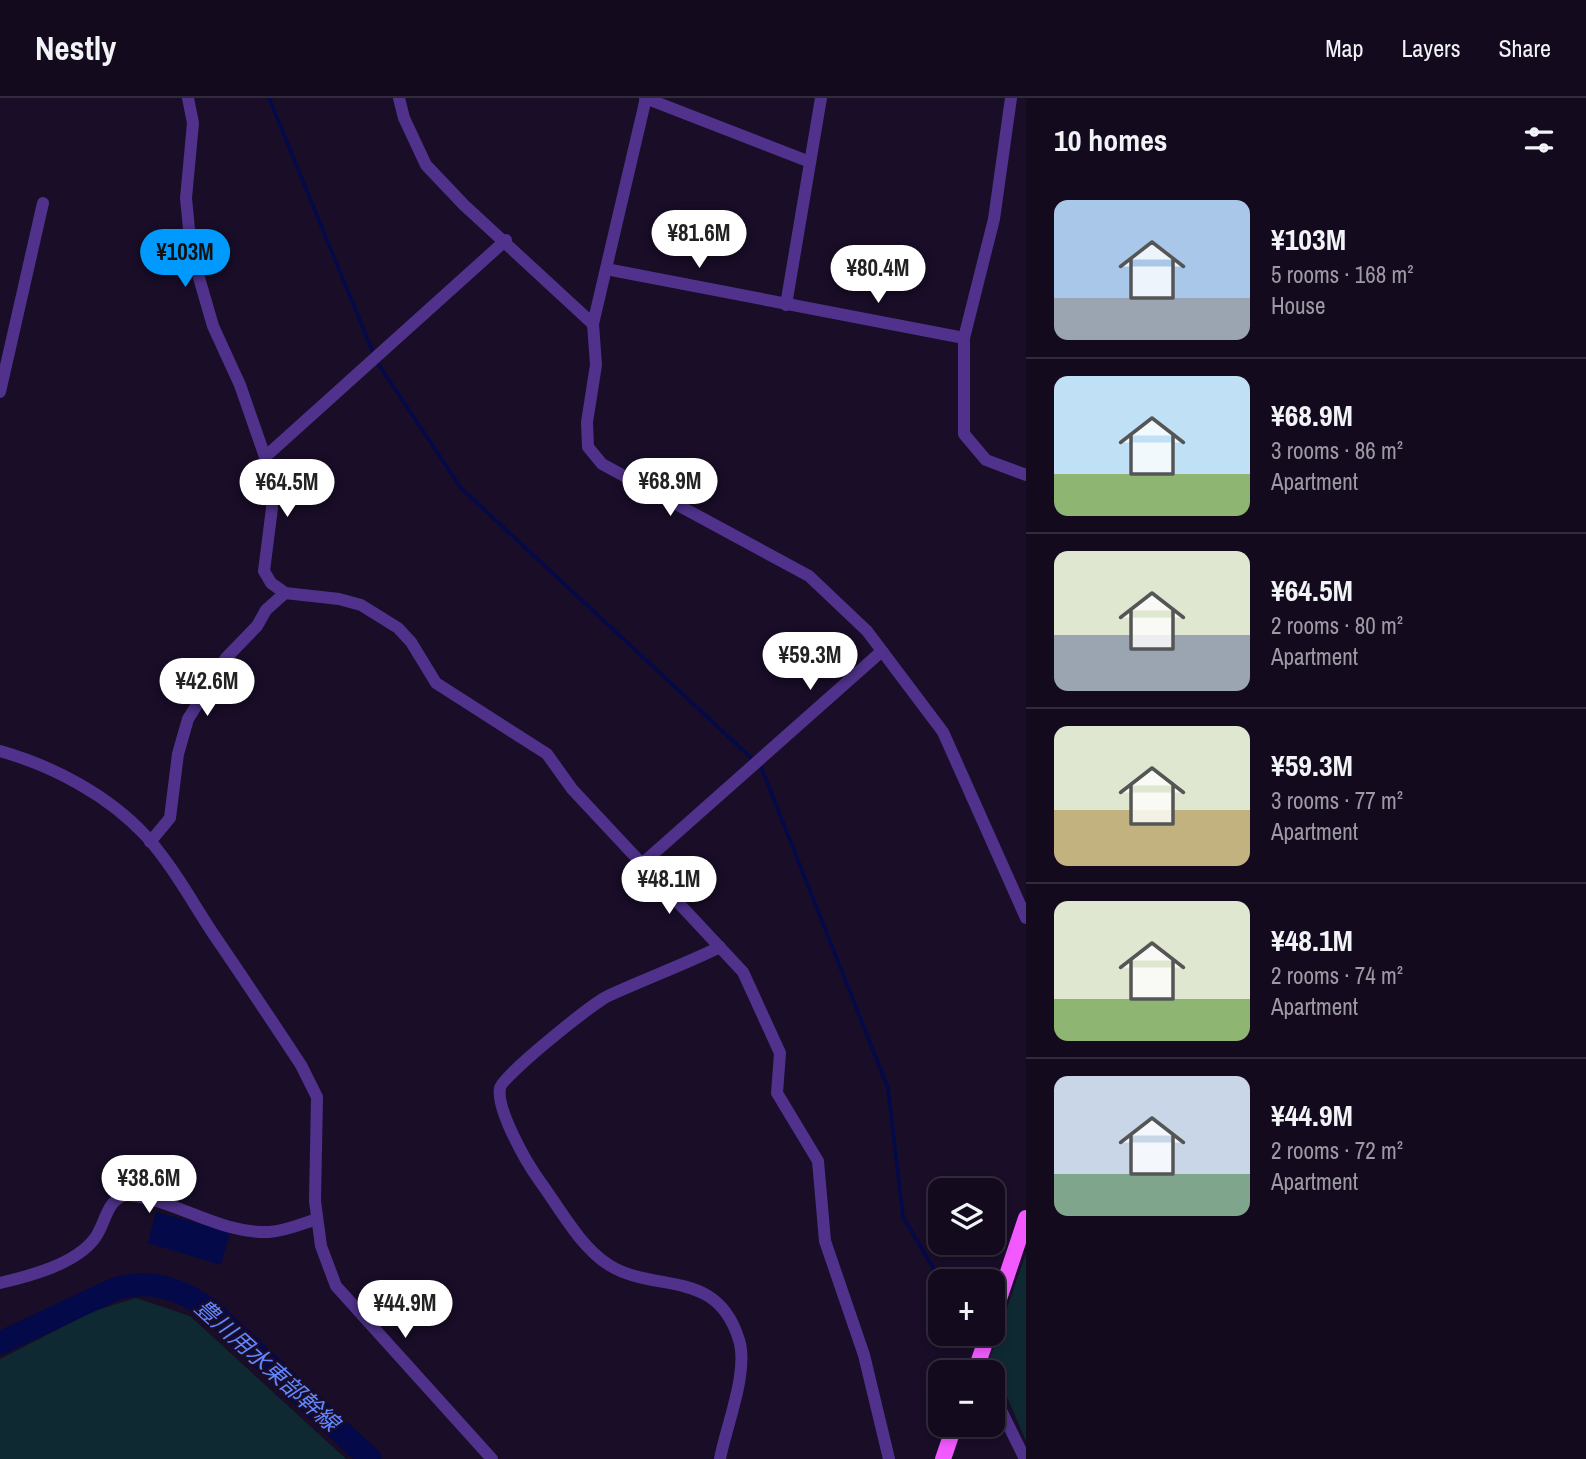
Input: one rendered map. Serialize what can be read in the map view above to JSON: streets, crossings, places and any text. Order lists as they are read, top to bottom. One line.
{"water":["豊川用水東部幹線"],"page":{"header":"Nestly","nav":["Map","Layers","Share"],"heading":"10 homes","list":[{"name":"¥103M","note":"5 rooms · 168 m² · House"},{"name":"¥68.9M","note":"3 rooms · 86 m² · Apartment"},{"name":"¥64.5M","note":"2 rooms · 80 m² · Apartment"},{"name":"¥59.3M","note":"3 rooms · 77 m² · Apartment"},{"name":"¥48.1M","note":"2 rooms · 74 m² · Apartment"},{"name":"¥44.9M","note":"2 rooms · 72 m² · Apartment"}],"price":["¥81.6M","¥103M","¥80.4M","¥68.9M","¥64.5M","¥59.3M","¥42.6M","¥48.1M","¥38.6M","¥44.9M"],"map_buttons":["+","−"]}}
